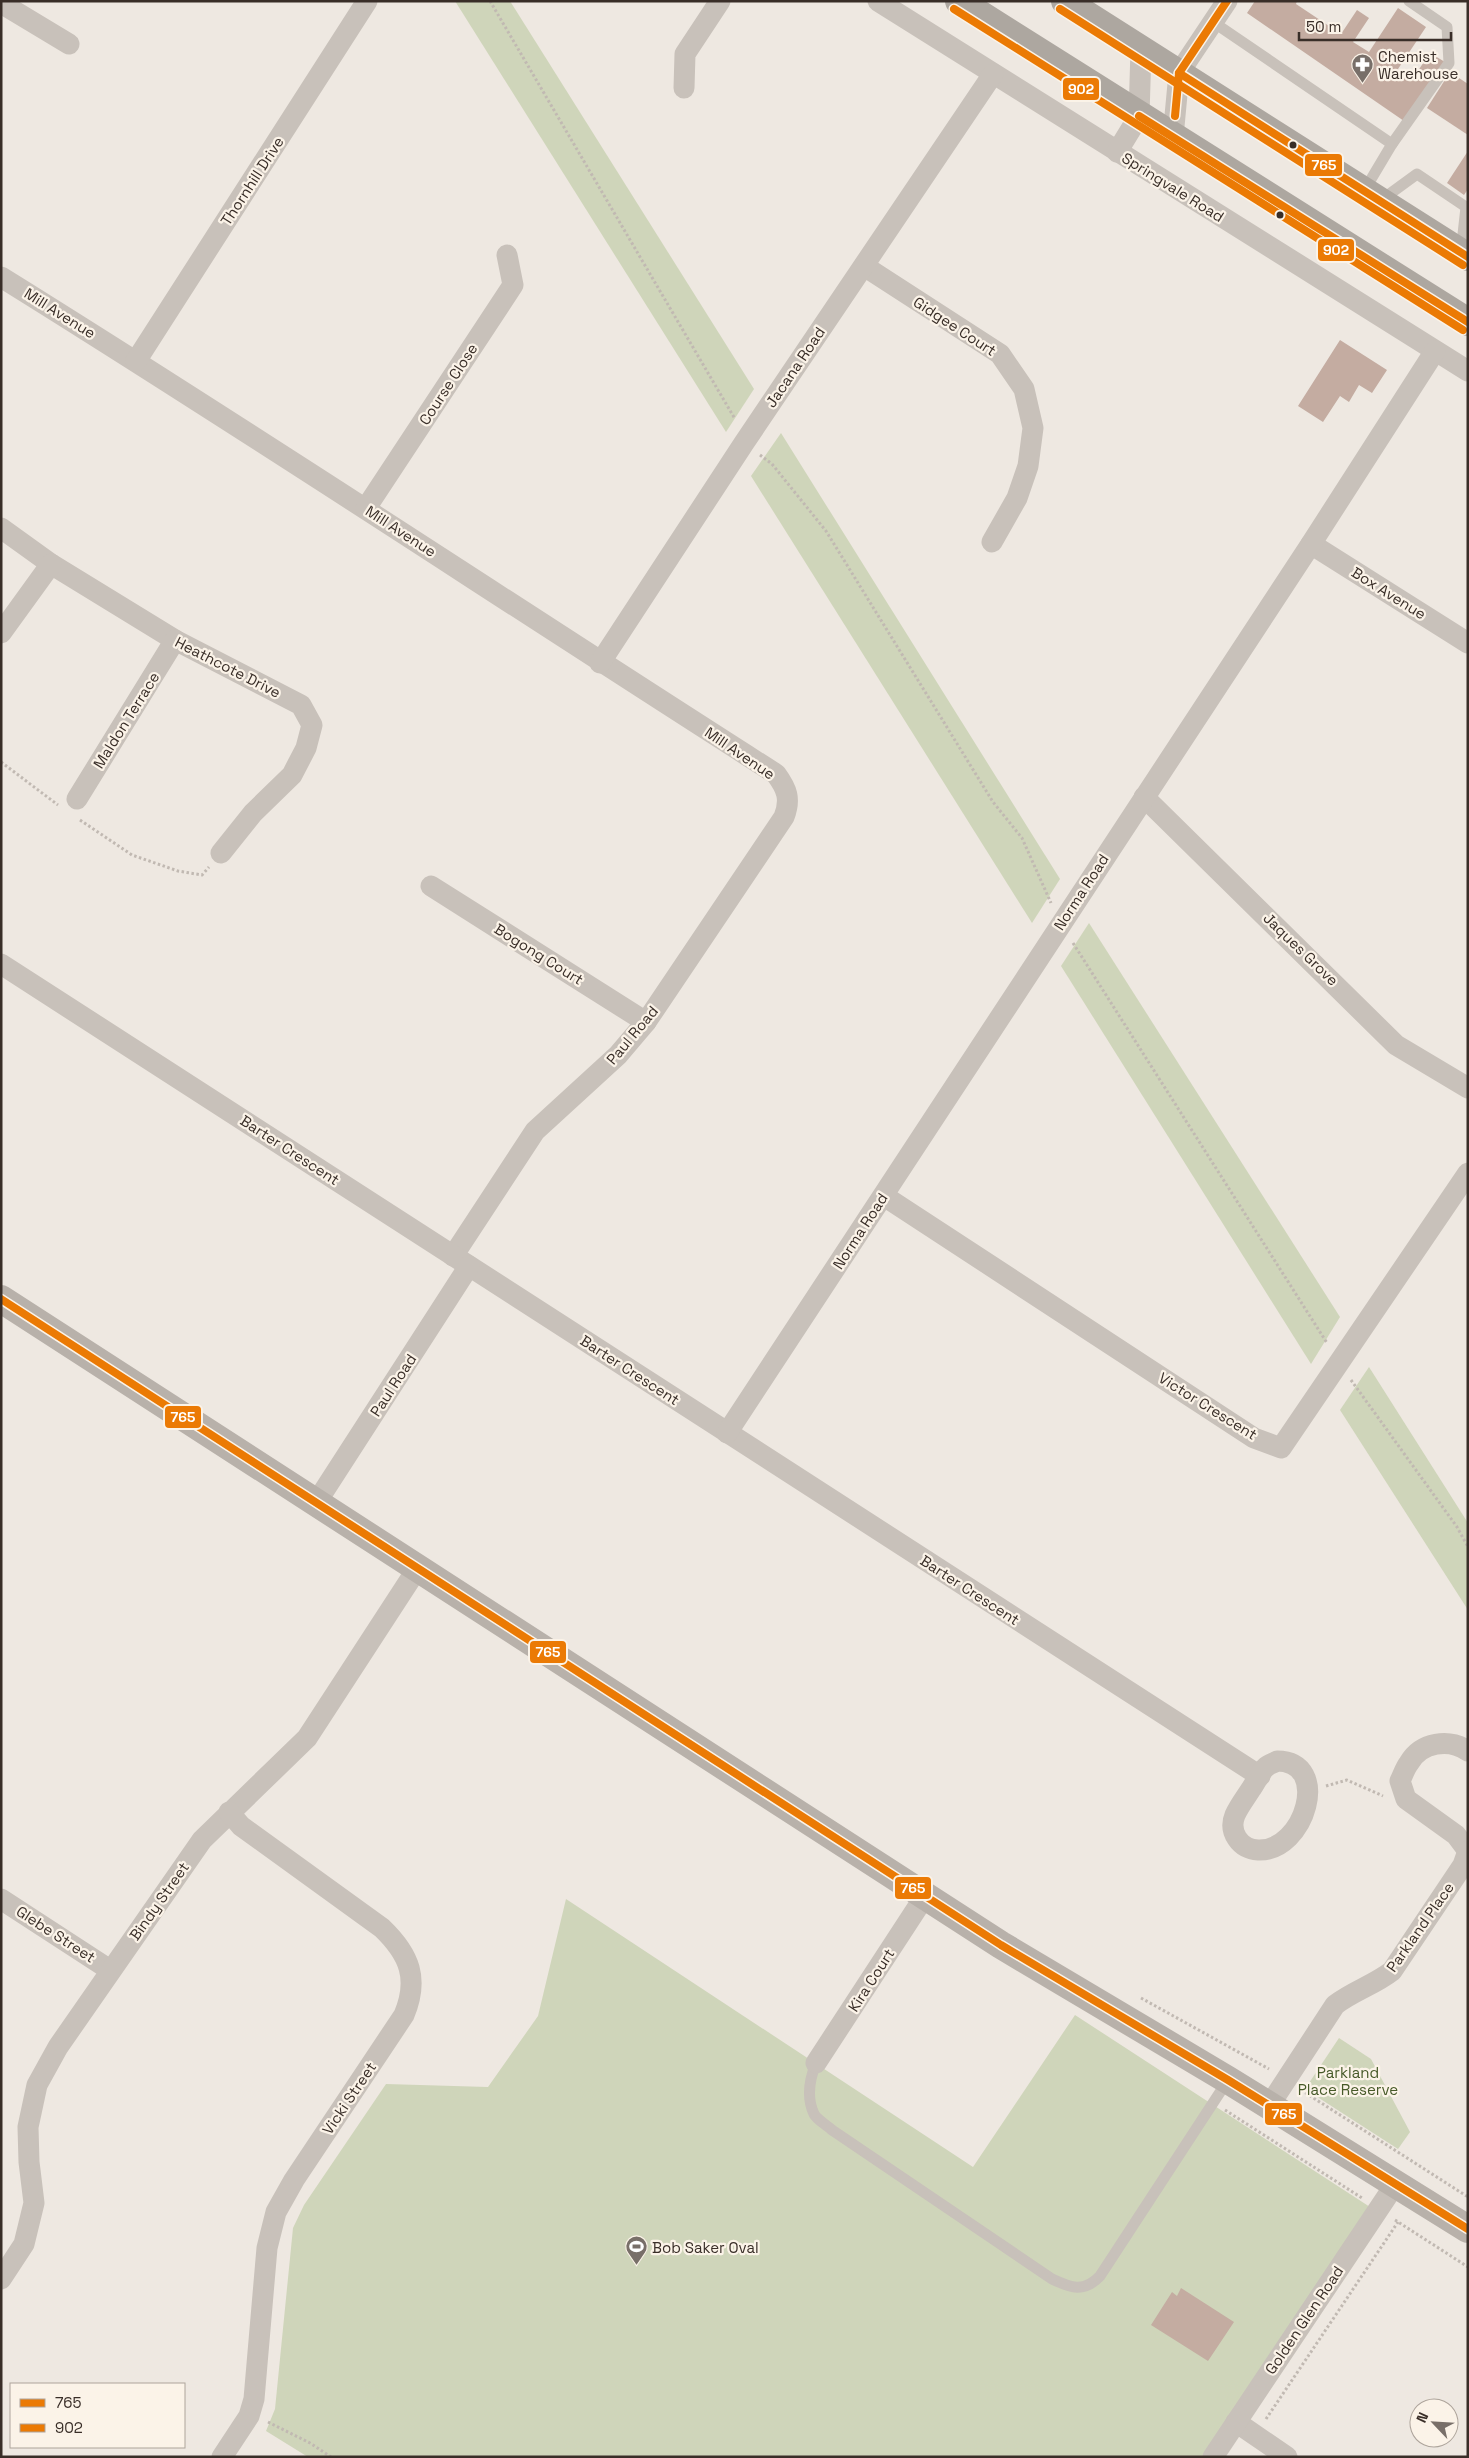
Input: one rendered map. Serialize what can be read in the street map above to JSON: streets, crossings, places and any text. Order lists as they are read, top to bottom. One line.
{"streets":{"street":["Thornhill Drive","Springvale Road","Mill Avenue","Gidgee Court","Jacana Road","Course Close","Box Avenue","Heathcote Drive","Maldon Terrace","Norma Road","Jaques Grove","Bogong Court","Paul Road","Barter Crescent","Victor Crescent","Bindy Street","Parkland Place","Glebe Street","Kira Court","Vicki Street","Golden Glen Road"]},"crossings":[["Thornhill Drive","Mill Avenue"],["Springvale Road","Jacana Road"],["Springvale Road","Norma Road"],["Mill Avenue","Jacana Road"],["Mill Avenue","Course Close"],["Mill Avenue","Paul Road"],["Gidgee Court","Jacana Road"],["Box Avenue","Norma Road"],["Heathcote Drive","Maldon Terrace"],["Norma Road","Jaques Grove"],["Norma Road","Barter Crescent"],["Norma Road","Victor Crescent"],["Bogong Court","Paul Road"],["Paul Road","Barter Crescent"],["Bindy Street","Glebe Street"],["Bindy Street","Vicki Street"]],"parks":["Parkland Place Reserve"],"places":{"pharmacy":["Chemist Warehouse"],"sports":["Bob Saker Oval"]},"lines":["transit line 765","transit line 902"],"legend":["765","902"],"scale_bar":"50 m","north":"top left"}
